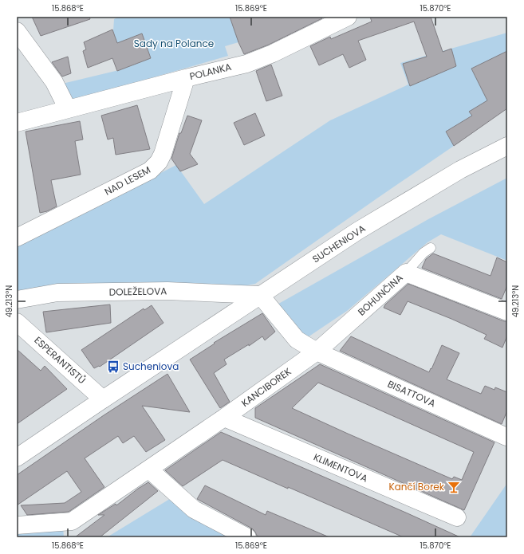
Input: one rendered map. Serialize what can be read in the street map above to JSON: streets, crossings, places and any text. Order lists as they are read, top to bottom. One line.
{"streets":{"street":["POLANKA","NAD LESEM","SUCHENIOVA","DOLEŽELOVA","BOHUNČINA","ESPERANTISTŮ","KANCIBOREK","BISATTOVA","KLIMENTOVA"]},"crossings":[["POLANKA","NAD LESEM"],["SUCHENIOVA","DOLEŽELOVA"],["SUCHENIOVA","ESPERANTISTŮ"],["BOHUNČINA","KANCIBOREK"],["BOHUNČINA","BISATTOVA"],["KANCIBOREK","BISATTOVA"],["KANCIBOREK","KLIMENTOVA"]],"parks":["Sady na Polance"],"places":{"bus stop":["Sucheniova"],"bar":["Kančí Borek"]},"coordinates":["15.868°E","15.869°E","15.870°E","49.213°N"]}
